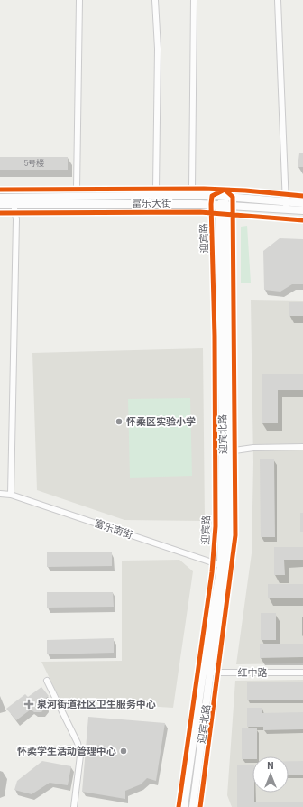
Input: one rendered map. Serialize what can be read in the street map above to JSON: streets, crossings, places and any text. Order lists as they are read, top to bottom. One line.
{"streets":{"main road":["富乐大街","迎宾北路"],"street":["富乐南街","红中路"],"cycle path":["迎宾路"]},"crossings":[["富乐大街","迎宾北路"],["迎宾北路","富乐南街"],["迎宾北路","红中路"]],"places":{"other":["怀柔区实验小学","怀柔学生活动管理中心"],"health":["泉河街道社区卫生服务中心"]},"house_numbers":["5号楼"],"north":"top"}
